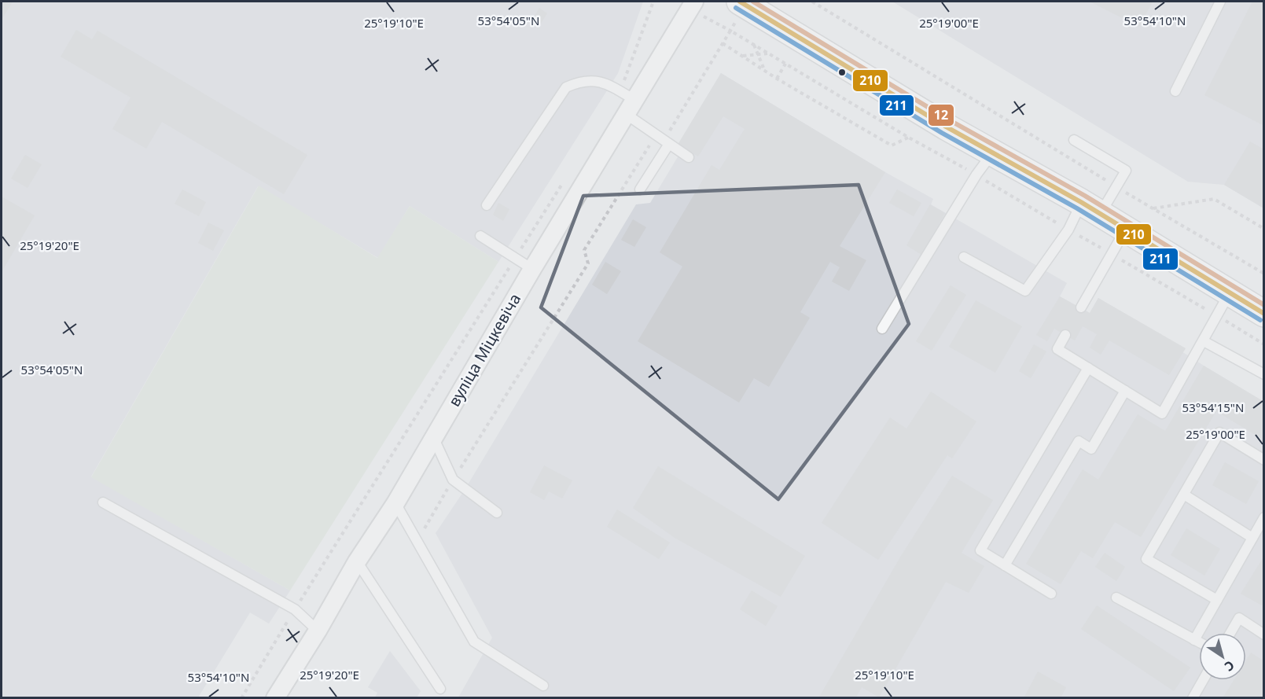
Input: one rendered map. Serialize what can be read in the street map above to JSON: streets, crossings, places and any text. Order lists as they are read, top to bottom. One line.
{"streets":{"street":["вуліца Міцкевіча"]},"lines":["transit line 210","transit line 12","transit line 211"],"north":"bottom right","coordinates":["53°54'05\"N","53°54'10\"N","25°19'10\"E","25°19'00\"E","25°19'20\"E","53°54'15\"N"]}
